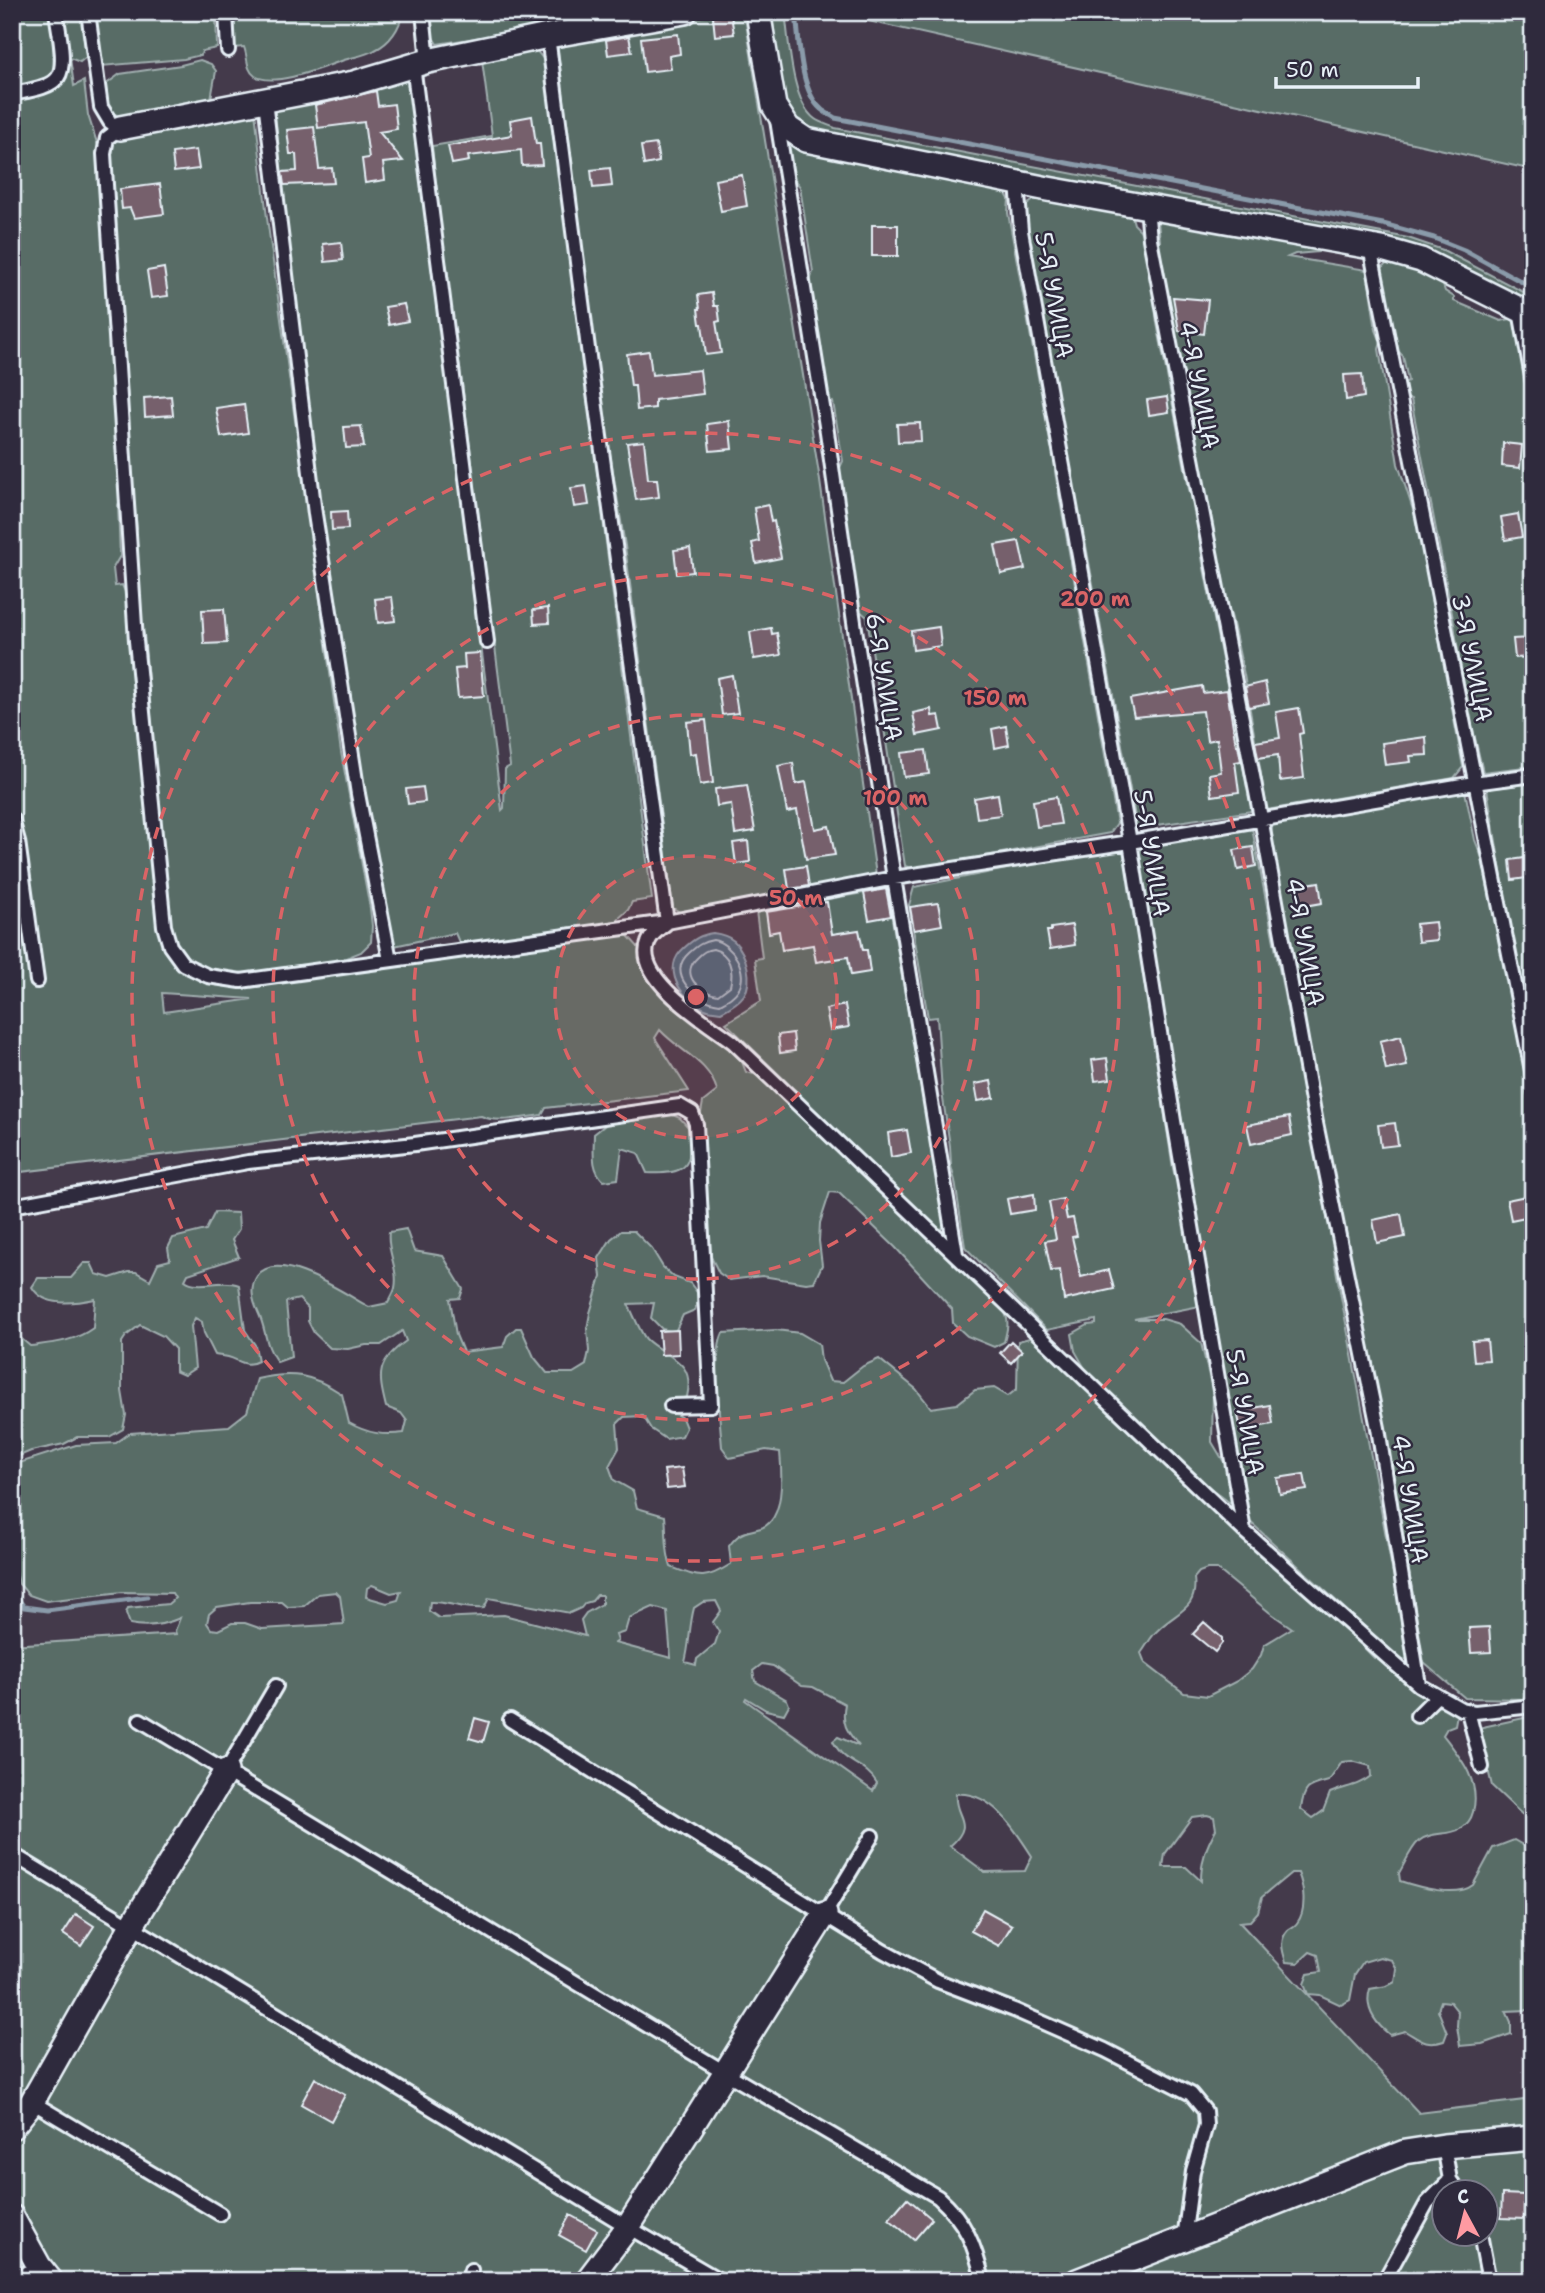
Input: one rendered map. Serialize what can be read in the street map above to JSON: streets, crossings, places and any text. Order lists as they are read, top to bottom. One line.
{"streets":{"lane":["5-Я УЛИЦА","4-Я УЛИЦА","3-Я УЛИЦА","6-Я УЛИЦА"]},"scale_bar":"50 m","north":"top","rings":["200 m","150 m","100 m","50 m"]}
